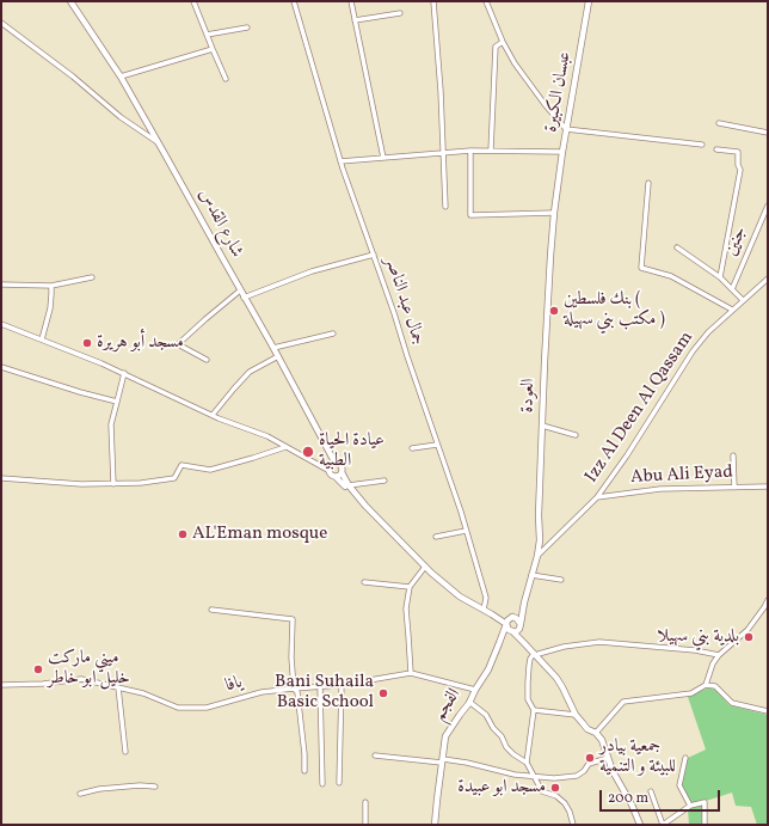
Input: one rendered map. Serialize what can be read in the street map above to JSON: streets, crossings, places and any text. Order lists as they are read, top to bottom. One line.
{"streets":{"main road":["عبسان الكبيرة","شارع القدس","العودة","الفجم"],"street":["جنين","جمال عبد الناصر","Izz Al Deen Al Qassam","Abu Ali Eyad","يافا"]},"crossings":[["عبسان الكبيرة","العودة"],["العودة","Izz Al Deen Al Qassam"],["العودة","الفجم"],["Izz Al Deen Al Qassam","Abu Ali Eyad"],["يافا","الفجم"]],"places":["بنك فلسطين ( مكتب بني سهيلة )","مسجد أبو هريرة","عيادة الحياة الطبية","AL'Eman mosque","بلدية بني سهيلا","ميني ماركت خليل ابو خاطر","Bani Suhaila Basic School","جمعية بيادر للبيئة و التنمية","مسجد ابو عبيدة"],"scale_bar":"200 m"}
